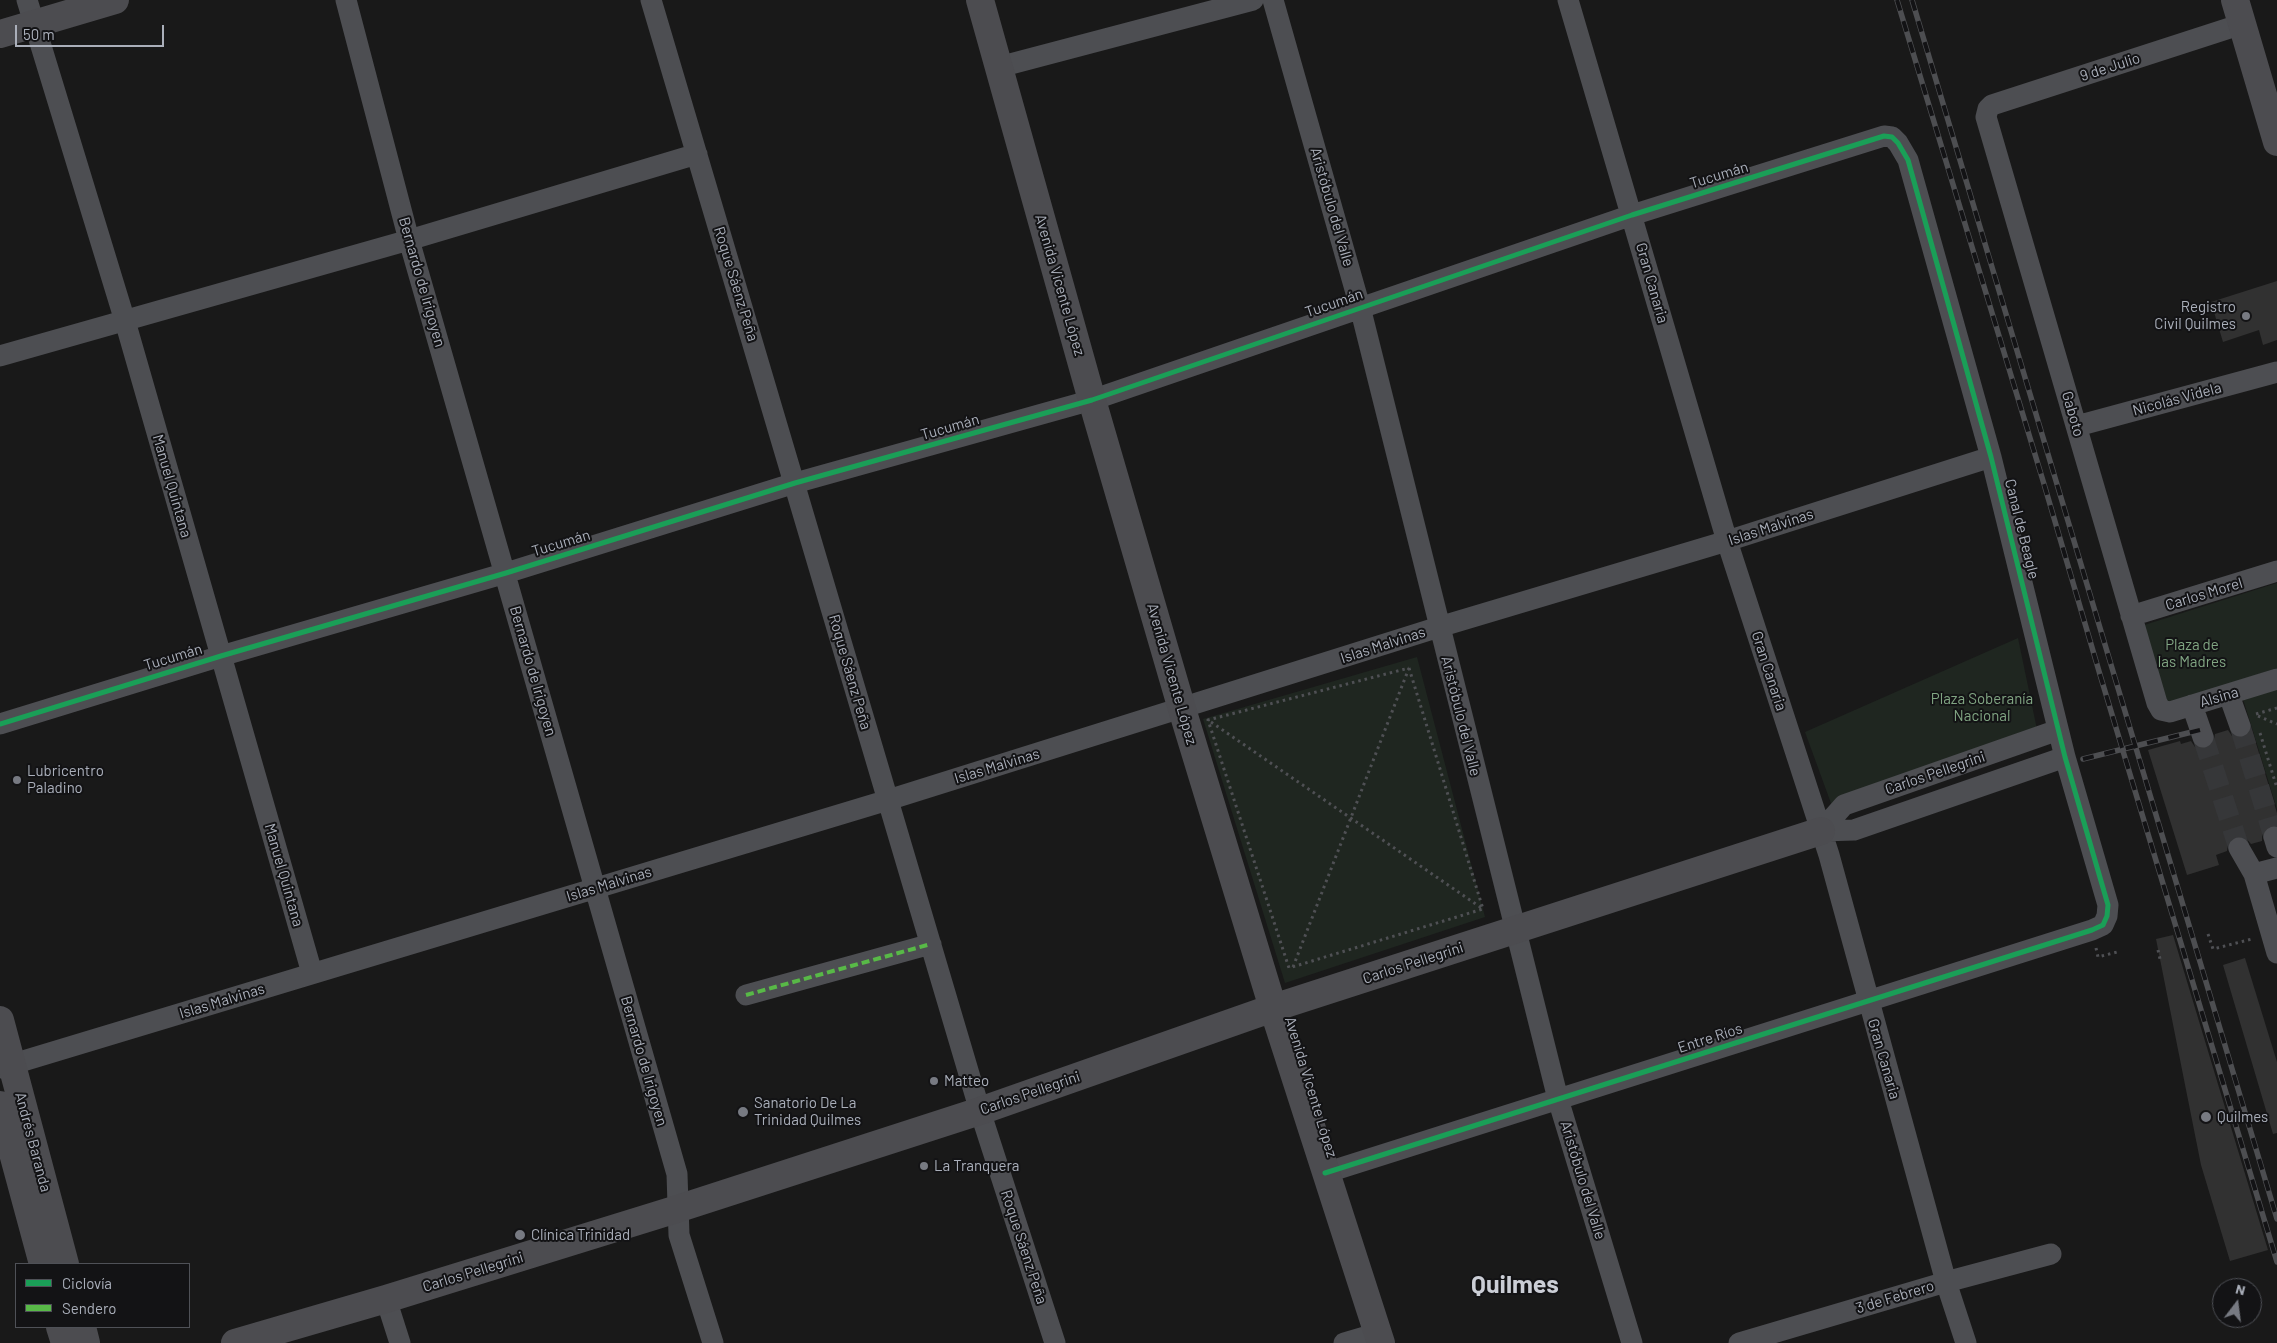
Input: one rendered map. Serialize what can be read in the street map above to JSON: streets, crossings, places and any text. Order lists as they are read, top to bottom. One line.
{"streets":{"main road":["Avenida Vicente López","Carlos Pellegrini","Andrés Baranda"],"street":["9 de Julio","Tucumán","Aristóbulo del Valle","Bernardo de Irigoyen","Gran Canaria","Roque Sáenz Peña","Nicolás Videla","Gaboto","Manuel Quintana","Islas Malvinas","Canal de Beagle","Carlos Morel","Alsina","Entre Ríos","3 de Febrero"]},"crossings":[["9 de Julio","Gaboto"],["Tucumán","Aristóbulo del Valle"],["Tucumán","Bernardo de Irigoyen"],["Tucumán","Gran Canaria"],["Tucumán","Roque Sáenz Peña"],["Tucumán","Avenida Vicente López"],["Tucumán","Manuel Quintana"],["Tucumán","Canal de Beagle"],["Aristóbulo del Valle","Islas Malvinas"],["Aristóbulo del Valle","Carlos Pellegrini"],["Aristóbulo del Valle","Entre Ríos"],["Bernardo de Irigoyen","Islas Malvinas"],["Bernardo de Irigoyen","Carlos Pellegrini"],["Gran Canaria","Islas Malvinas"],["Gran Canaria","Carlos Pellegrini"],["Gran Canaria","Entre Ríos"],["Gran Canaria","3 de Febrero"],["Roque Sáenz Peña","Islas Malvinas"],["Roque Sáenz Peña","Carlos Pellegrini"],["Avenida Vicente López","Islas Malvinas"],["Avenida Vicente López","Carlos Pellegrini"],["Avenida Vicente López","Entre Ríos"],["Nicolás Videla","Gaboto"],["Gaboto","Carlos Morel"],["Gaboto","Alsina"],["Manuel Quintana","Islas Malvinas"],["Islas Malvinas","Canal de Beagle"],["Islas Malvinas","Andrés Baranda"],["Canal de Beagle","Carlos Pellegrini"],["Canal de Beagle","Entre Ríos"]],"districts":["Quilmes"],"parks":["Plaza de las Madres","Plaza Soberanía Nacional"],"places":["Registro Civil Quilmes","Lubricentro Paladino","Matteo","Sanatorio De La Trinidad Quilmes","Quilmes","La Tranquera","Clínica Trinidad"],"legend":["Ciclovía","Sendero"],"scale_bar":"50 m","north":"top"}
